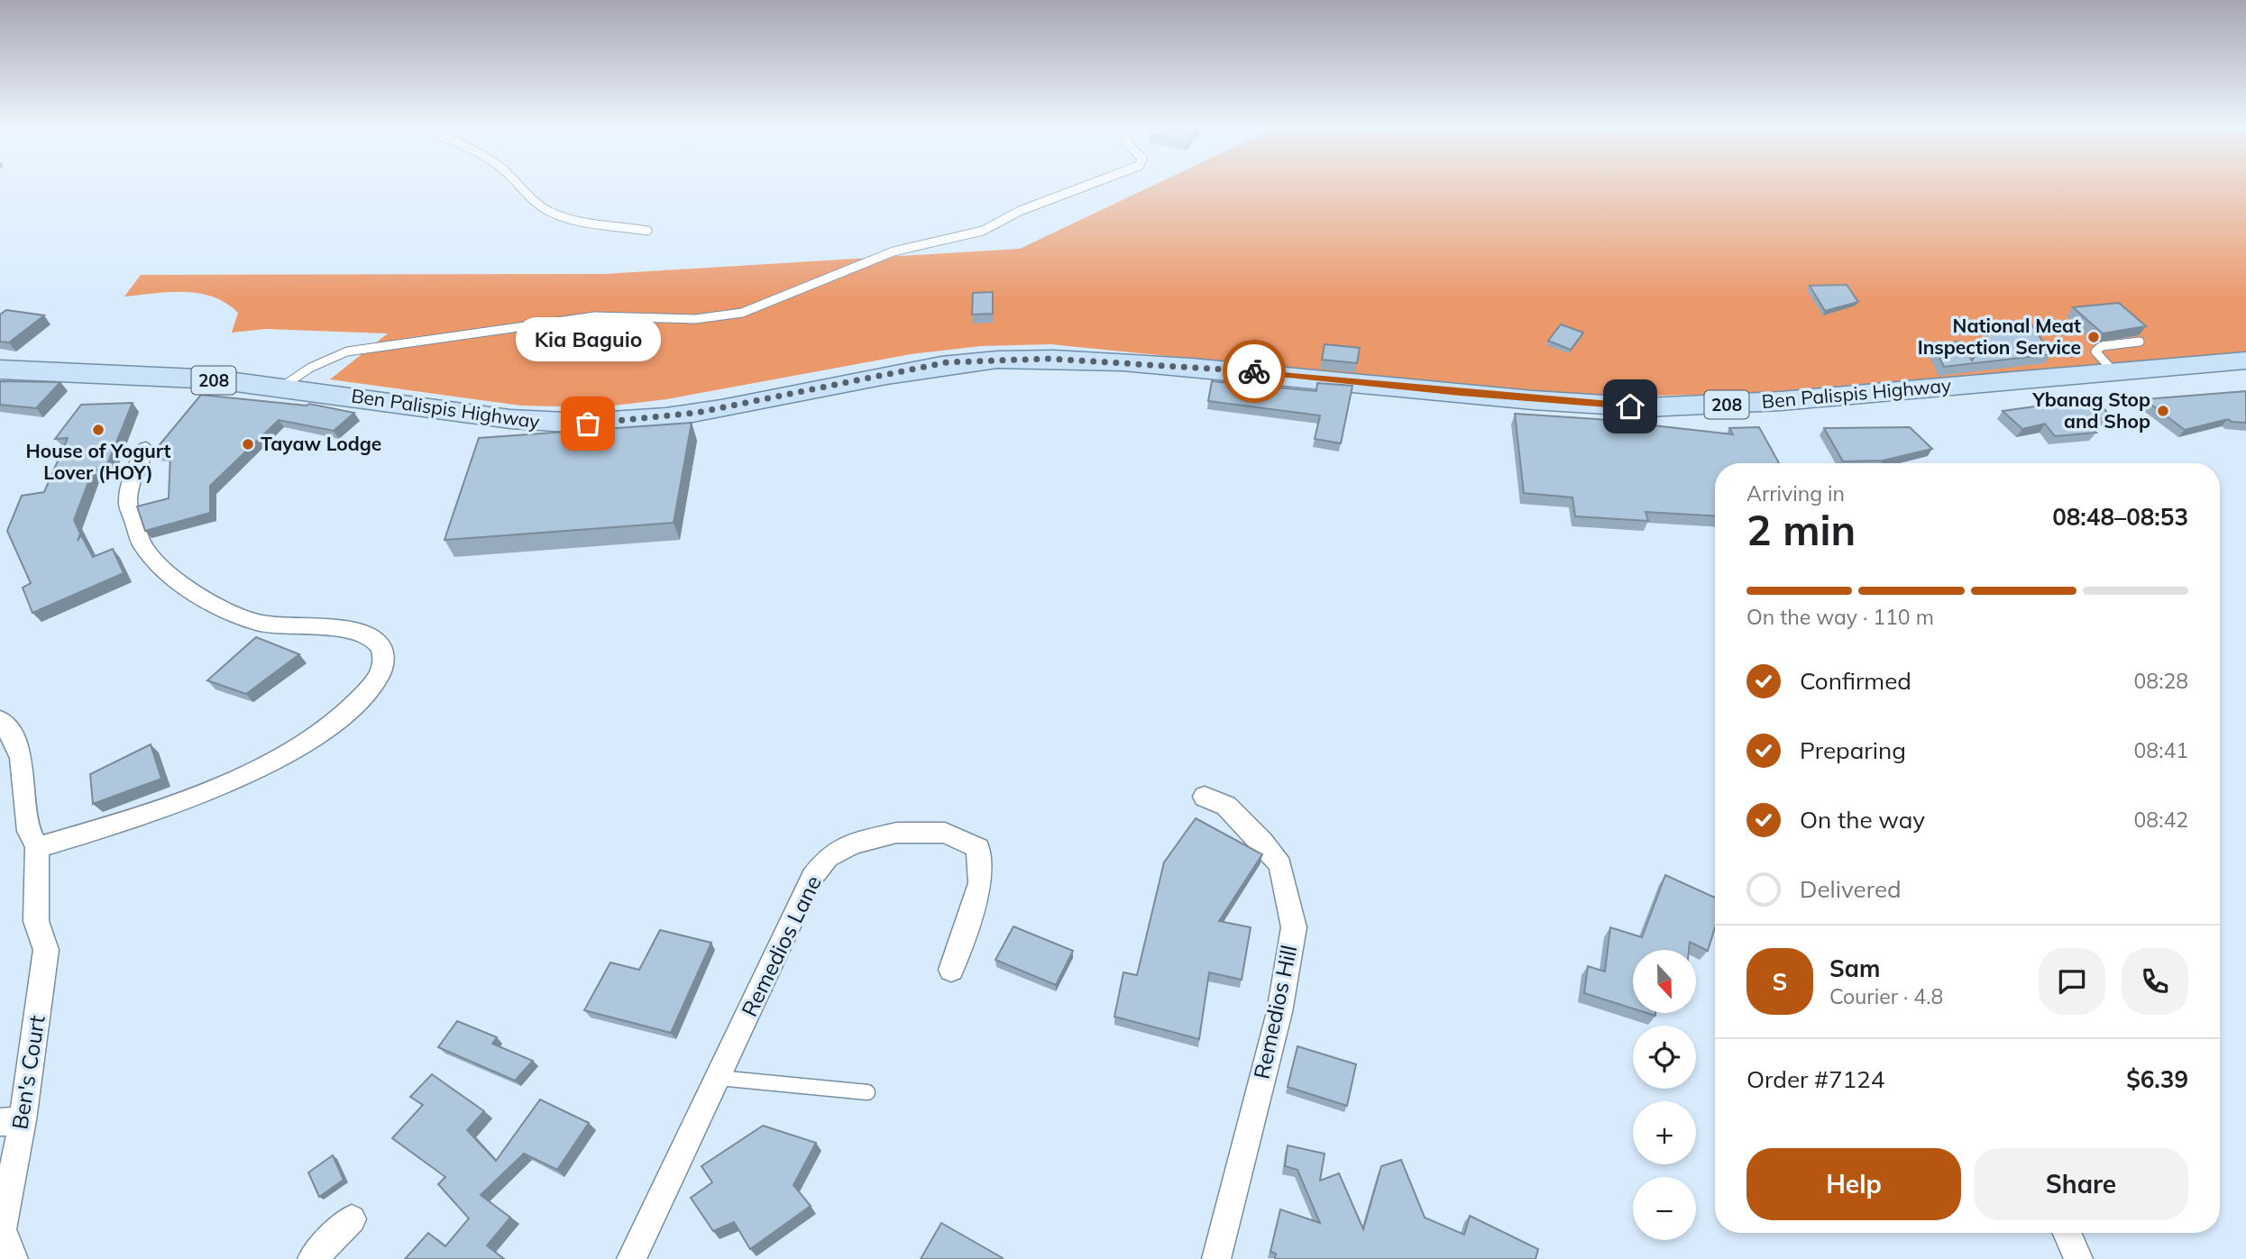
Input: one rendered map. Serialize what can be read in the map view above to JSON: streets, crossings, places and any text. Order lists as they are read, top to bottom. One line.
{"streets":{"main road":["208","Ben Palispis Highway"],"street":["Remedios Lane","Remedios Hill","Ben's Court"]},"places":["National Meat Inspection Service","Ybanag Stop and Shop","Kia Baguio","House of Yogurt Lover (HOY)","Tayaw Lodge"],"north":"bottom","page":{"bubble":"Kia Baguio","heading":["2 min","Arriving in","08:48–08:53"],"panel":["Sam","Courier · 4.8","Order #7124","$6.39"],"bar":"On the way · 110 m","list":[["Confirmed","08:28"],["Preparing","08:41"],["On the way","08:42"],"Delivered"],"round":"S","map_buttons":["+","−"],"buttons":["Help","Share"]}}
